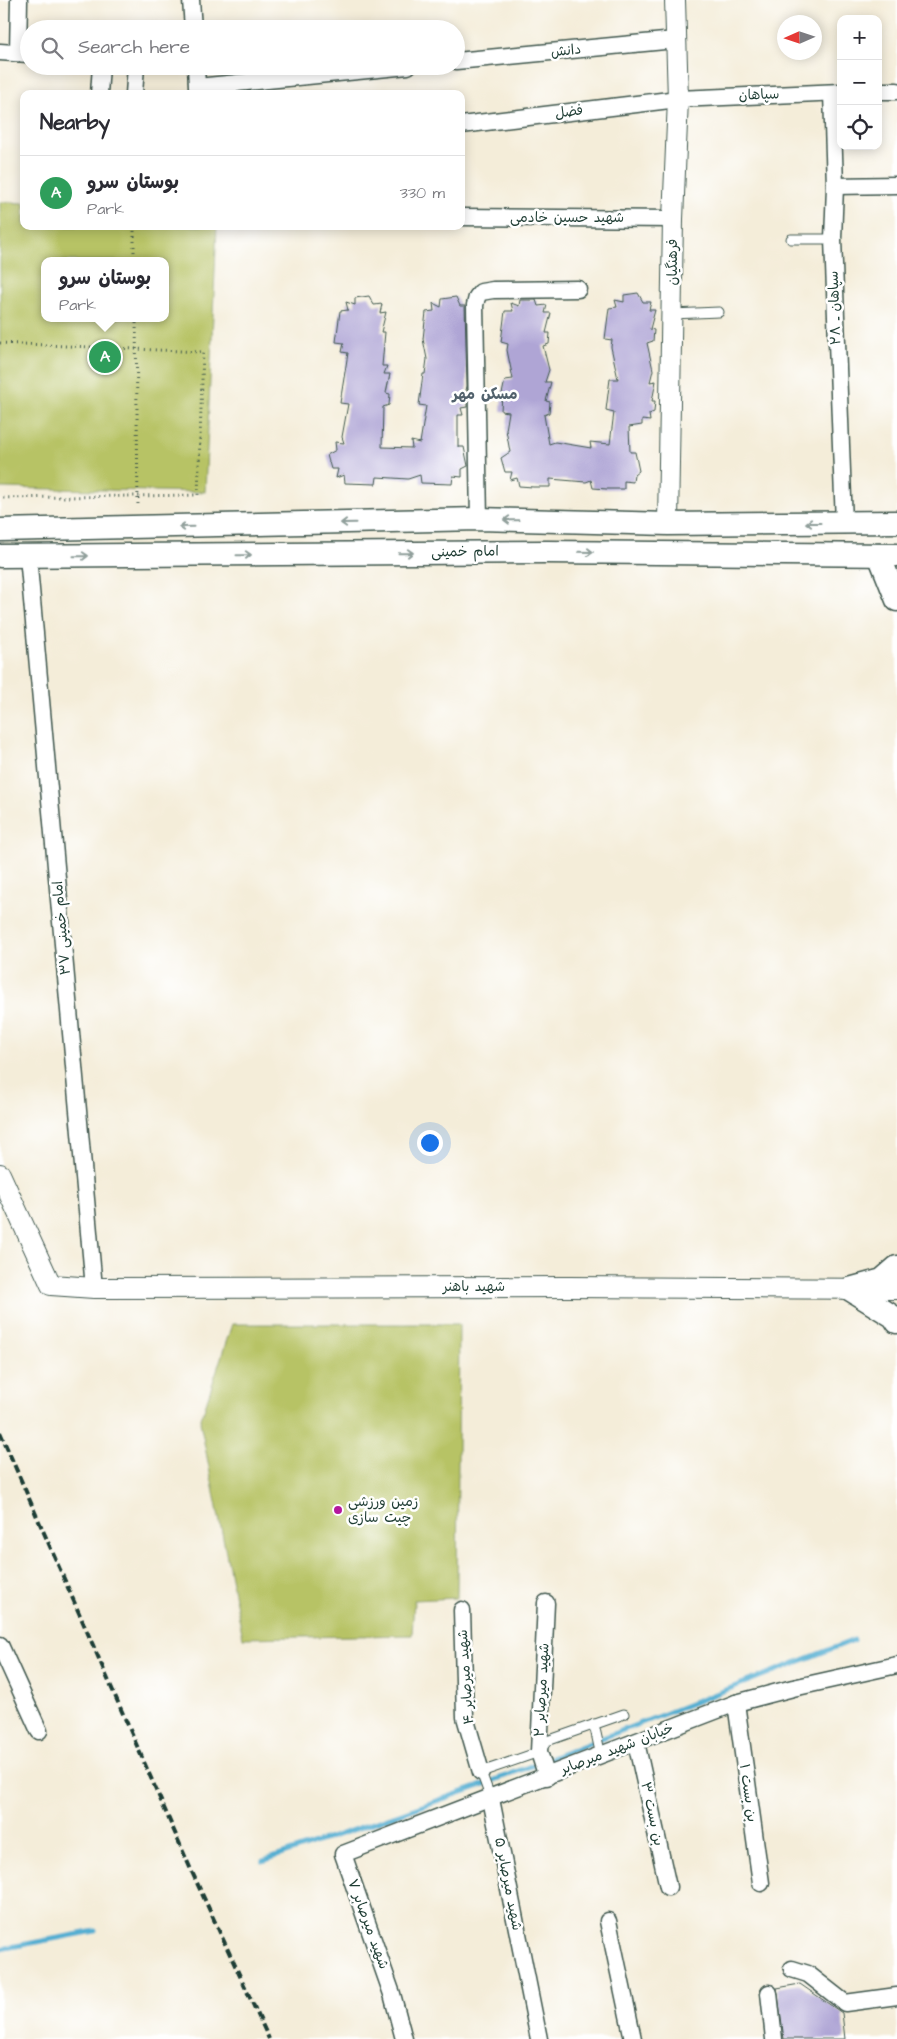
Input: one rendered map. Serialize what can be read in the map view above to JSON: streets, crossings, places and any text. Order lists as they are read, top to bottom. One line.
{"streets":{"main road":["امام خمینی"],"street":["دانش","سپاهان","فضل","شهید حسین خادمی","فرهنگیان","سپاهان ـ ۲۸","امام خمینی ۳۷","شهید باهنر","شهید میرصابر ۴","شهید میرصابر ۲","خیابان شهید میرصابر","بن بست ۱","بن بست ۳","شهید میرصابر ۵","شهید میرصابر ۷"]},"crossings":[["دانش","فرهنگیان"],["سپاهان","فضل"],["سپاهان","فرهنگیان"],["سپاهان","سپاهان ـ ۲۸"],["فضل","فرهنگیان"],["شهید حسین خادمی","فرهنگیان"],["امام خمینی","امام خمینی ۳۷"],["امام خمینی ۳۷","شهید باهنر"],["شهید میرصابر ۲","خیابان شهید میرصابر"],["خیابان شهید میرصابر","بن بست ۱"],["خیابان شهید میرصابر","بن بست ۳"],["خیابان شهید میرصابر","شهید میرصابر ۵"],["خیابان شهید میرصابر","شهید میرصابر ۷"]],"districts":["مسکن مهر"],"places":["زمین ورزشی چیت سازی"],"north":"left","page":{"map_buttons":["+","−"],"search":"Search here","heading":"Nearby","list":[{"mark":"A","name":"بوستان سرو","note":"Park","value":"330 m"}],"popup":["بوستان سرو","Park"],"pins":"A"}}
